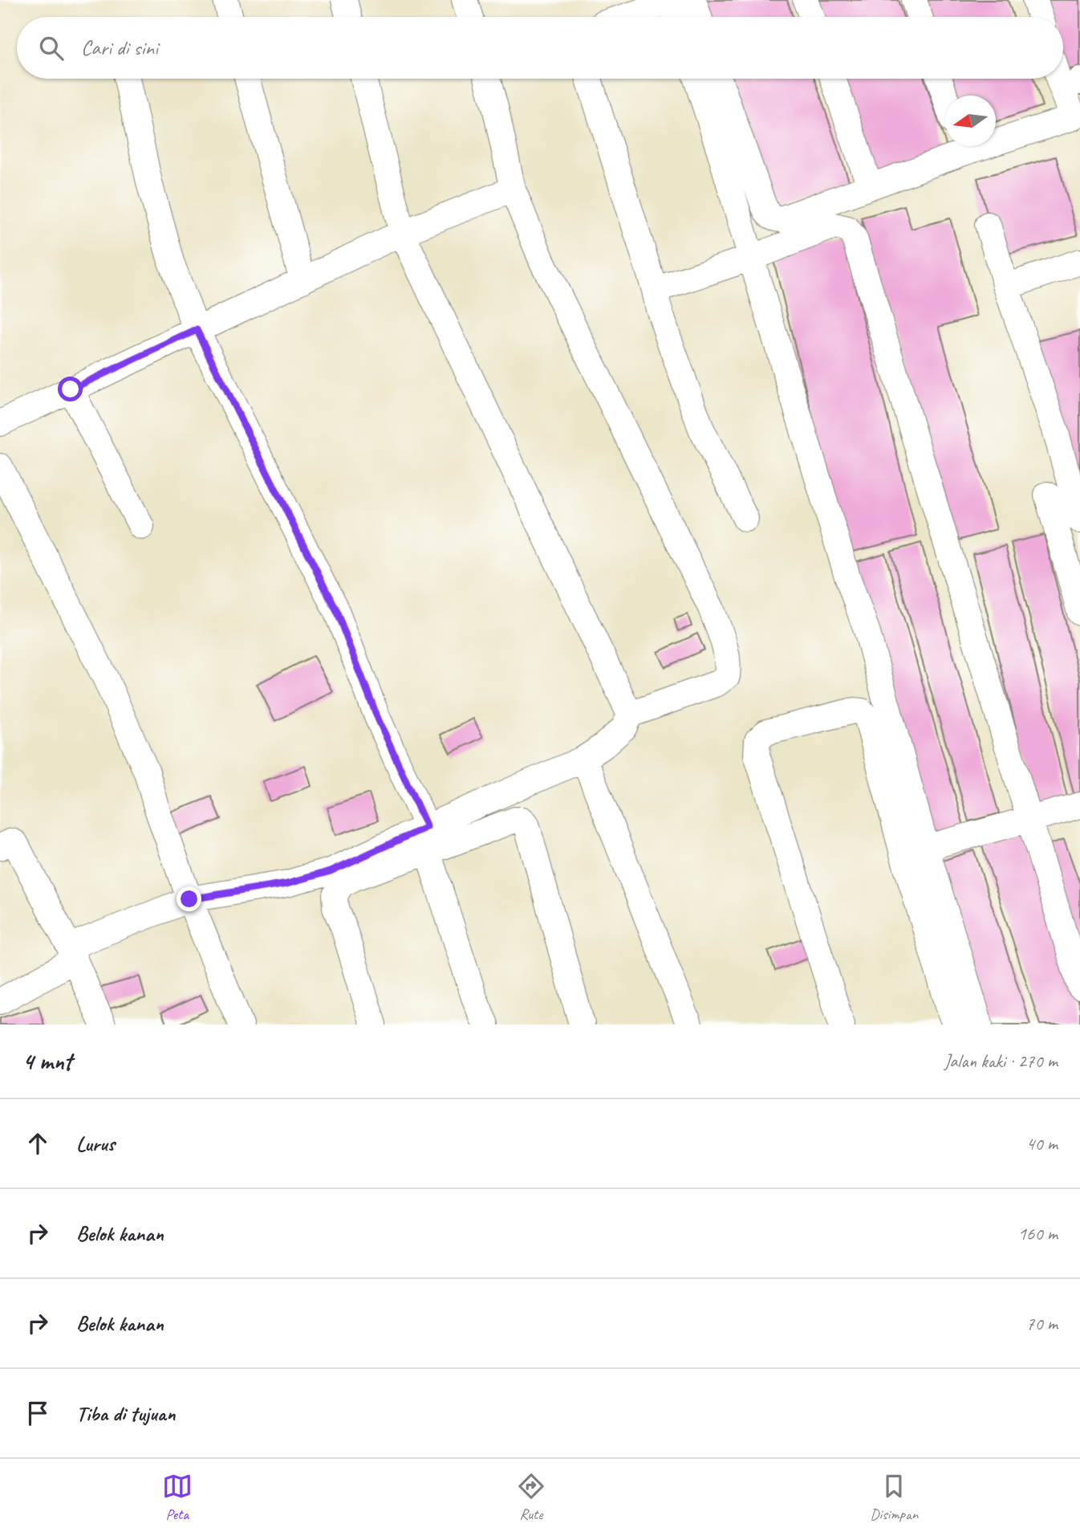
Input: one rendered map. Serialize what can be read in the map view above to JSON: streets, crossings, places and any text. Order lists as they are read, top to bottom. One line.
{"north":"left","page":{"search":"Cari di sini","heading":["4 mnt","Jalan kaki · 270 m"],"list":[["Lurus","40 m"],["Belok kanan","160 m"],["Belok kanan","70 m"],"Tiba di tujuan"],"nav":["Peta","Rute","Disimpan"]}}
